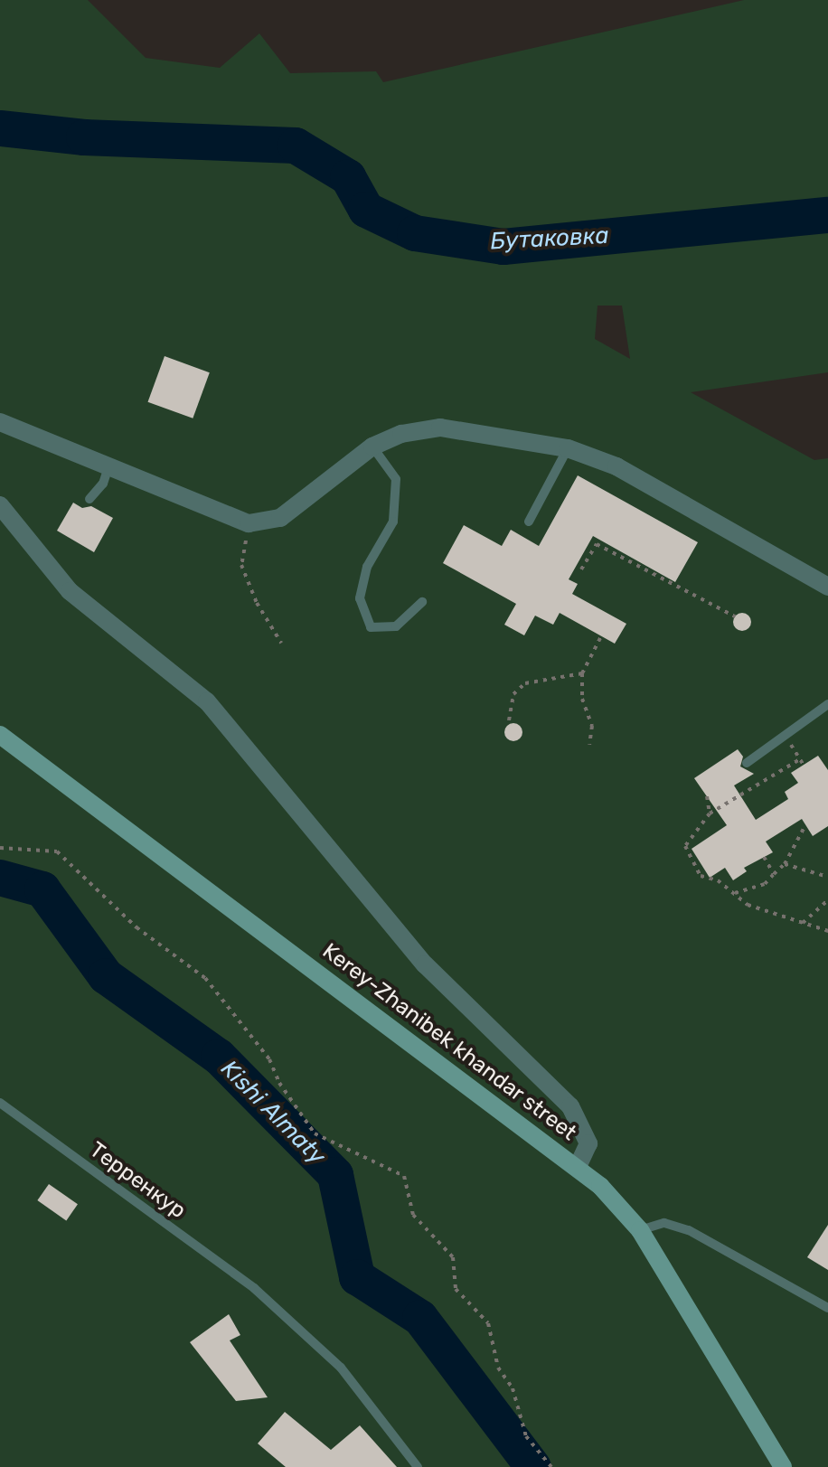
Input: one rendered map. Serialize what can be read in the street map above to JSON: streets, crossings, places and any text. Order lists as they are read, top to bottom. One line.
{"streets":{"main road":["Kerey-Zhanibek khandar street"],"lane":["Терренкур"]},"water":["Бутаковка","Kіshі Almaty"]}
